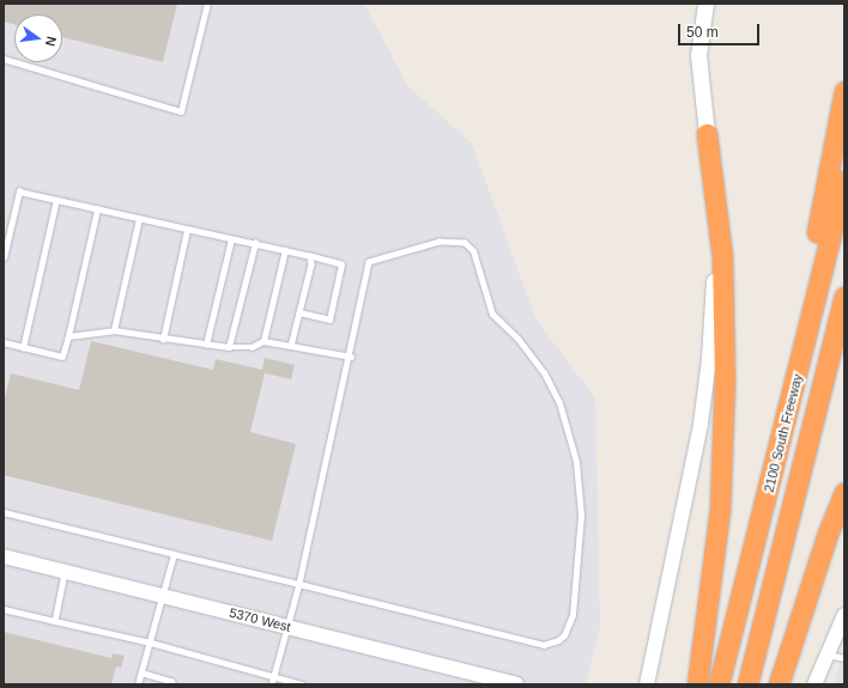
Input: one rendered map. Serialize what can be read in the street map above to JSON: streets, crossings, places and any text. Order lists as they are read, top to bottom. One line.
{"streets":{"highway":["2100 South Freeway"],"street":["5370 West"]},"scale_bar":"50 m","north":"right"}
